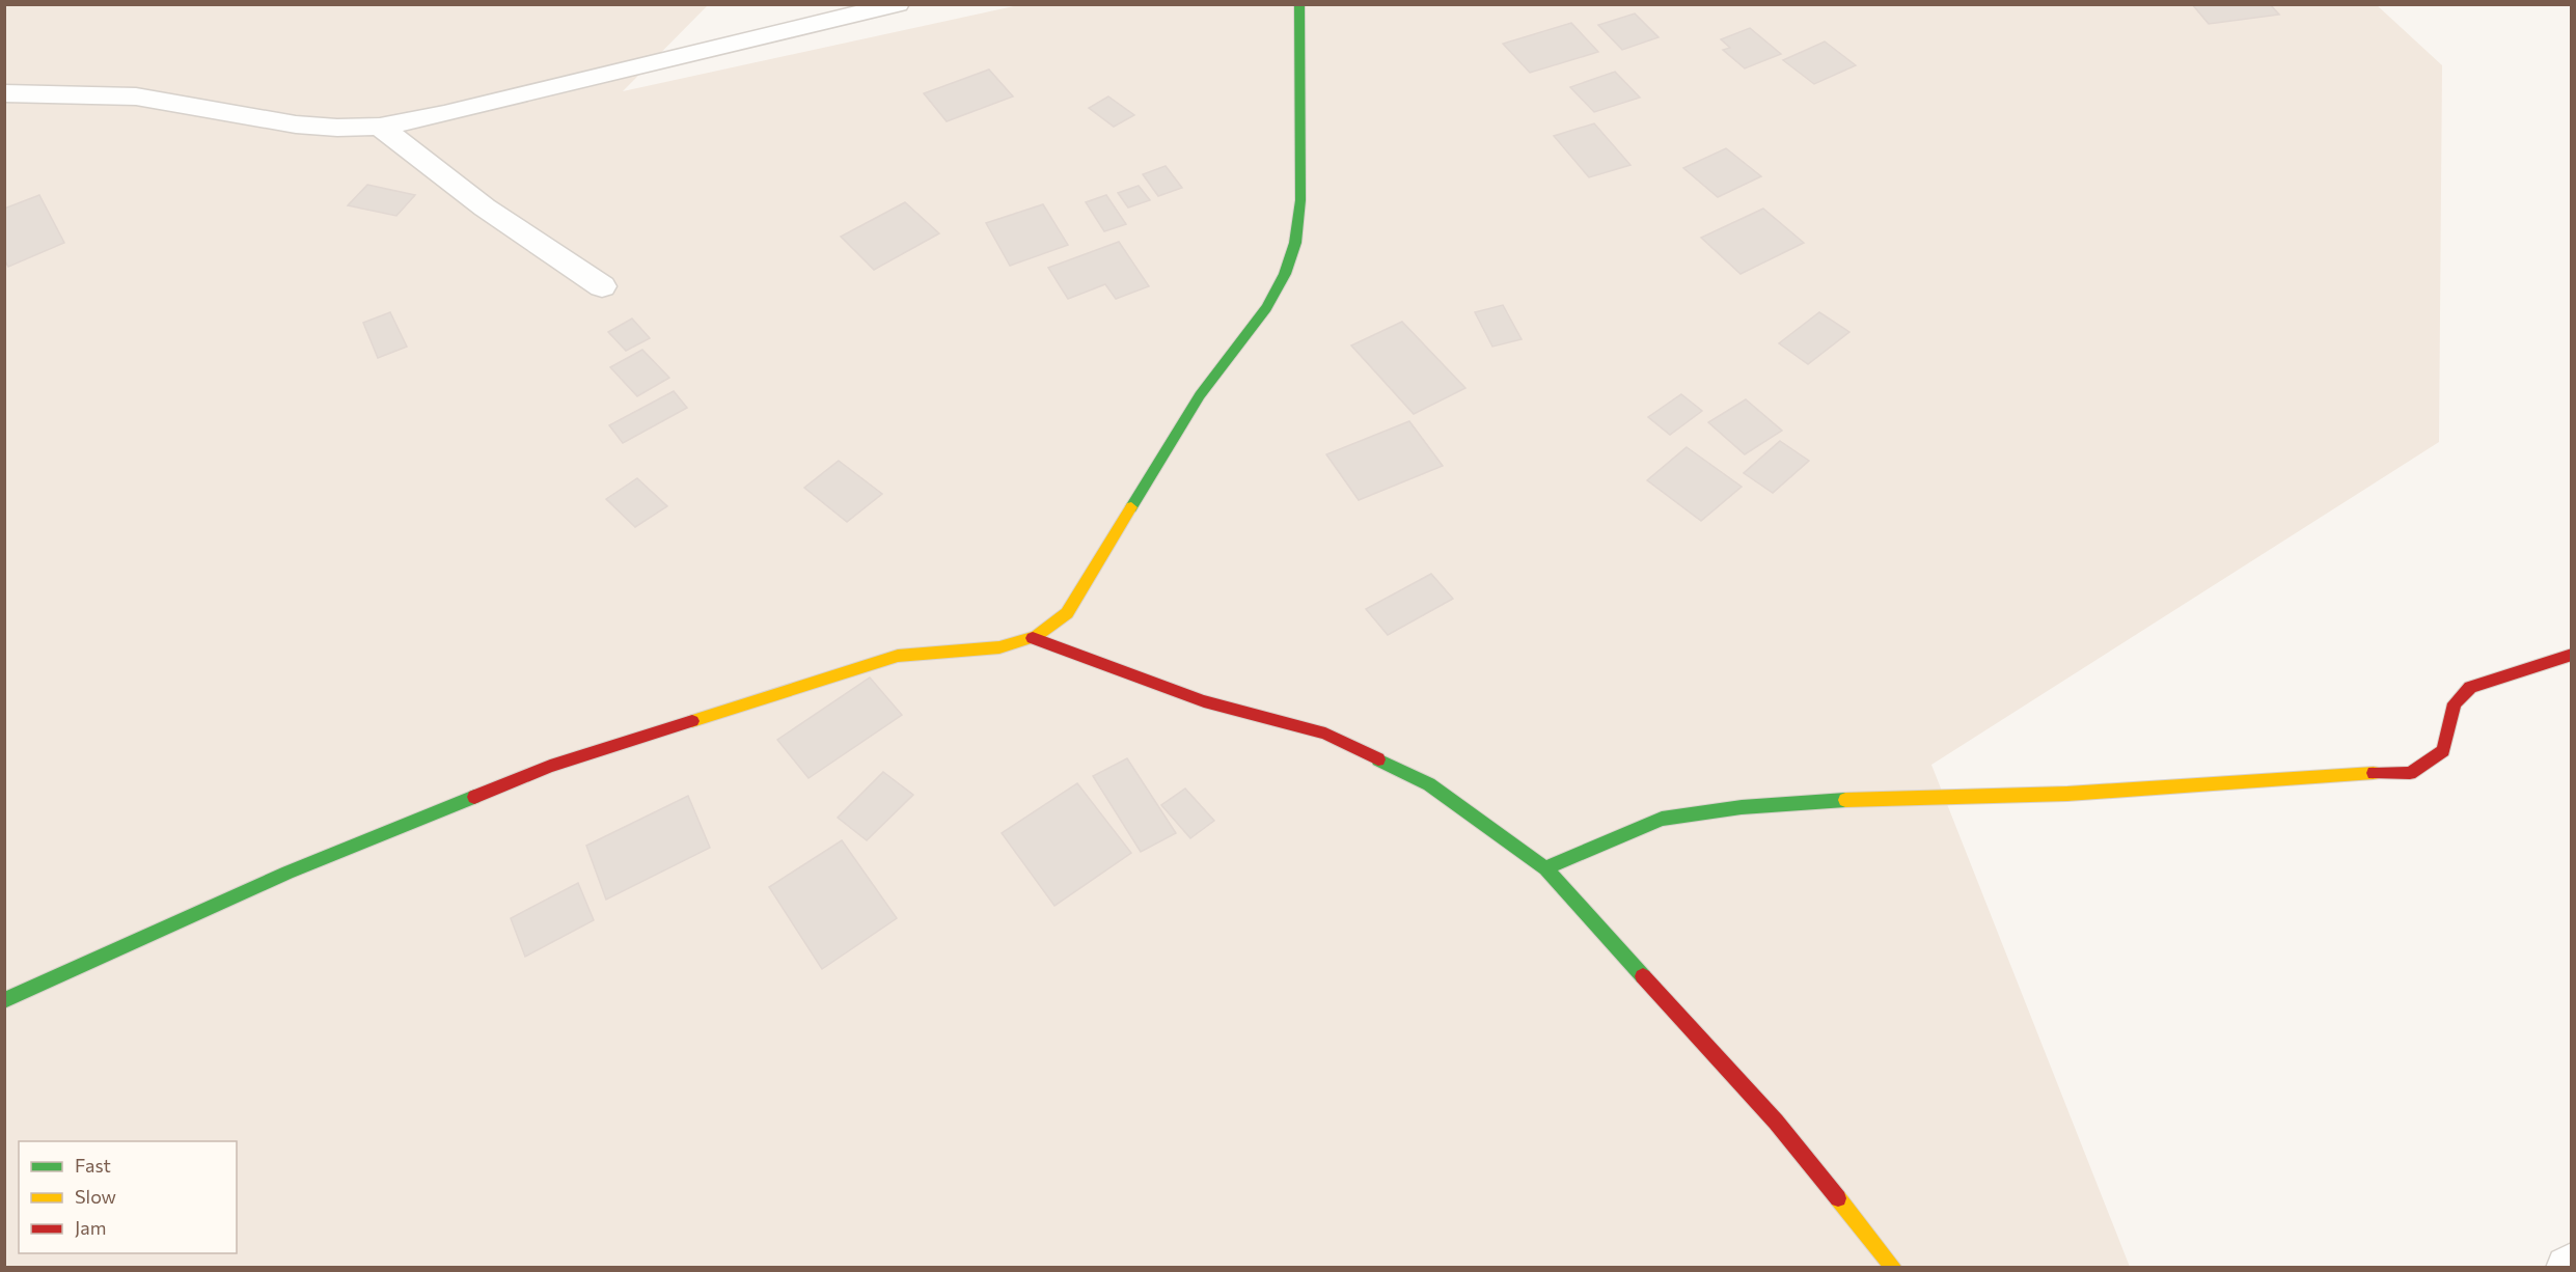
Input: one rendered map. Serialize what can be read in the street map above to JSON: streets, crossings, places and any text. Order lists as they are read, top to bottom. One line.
{"legend":["Fast","Slow","Jam"]}
